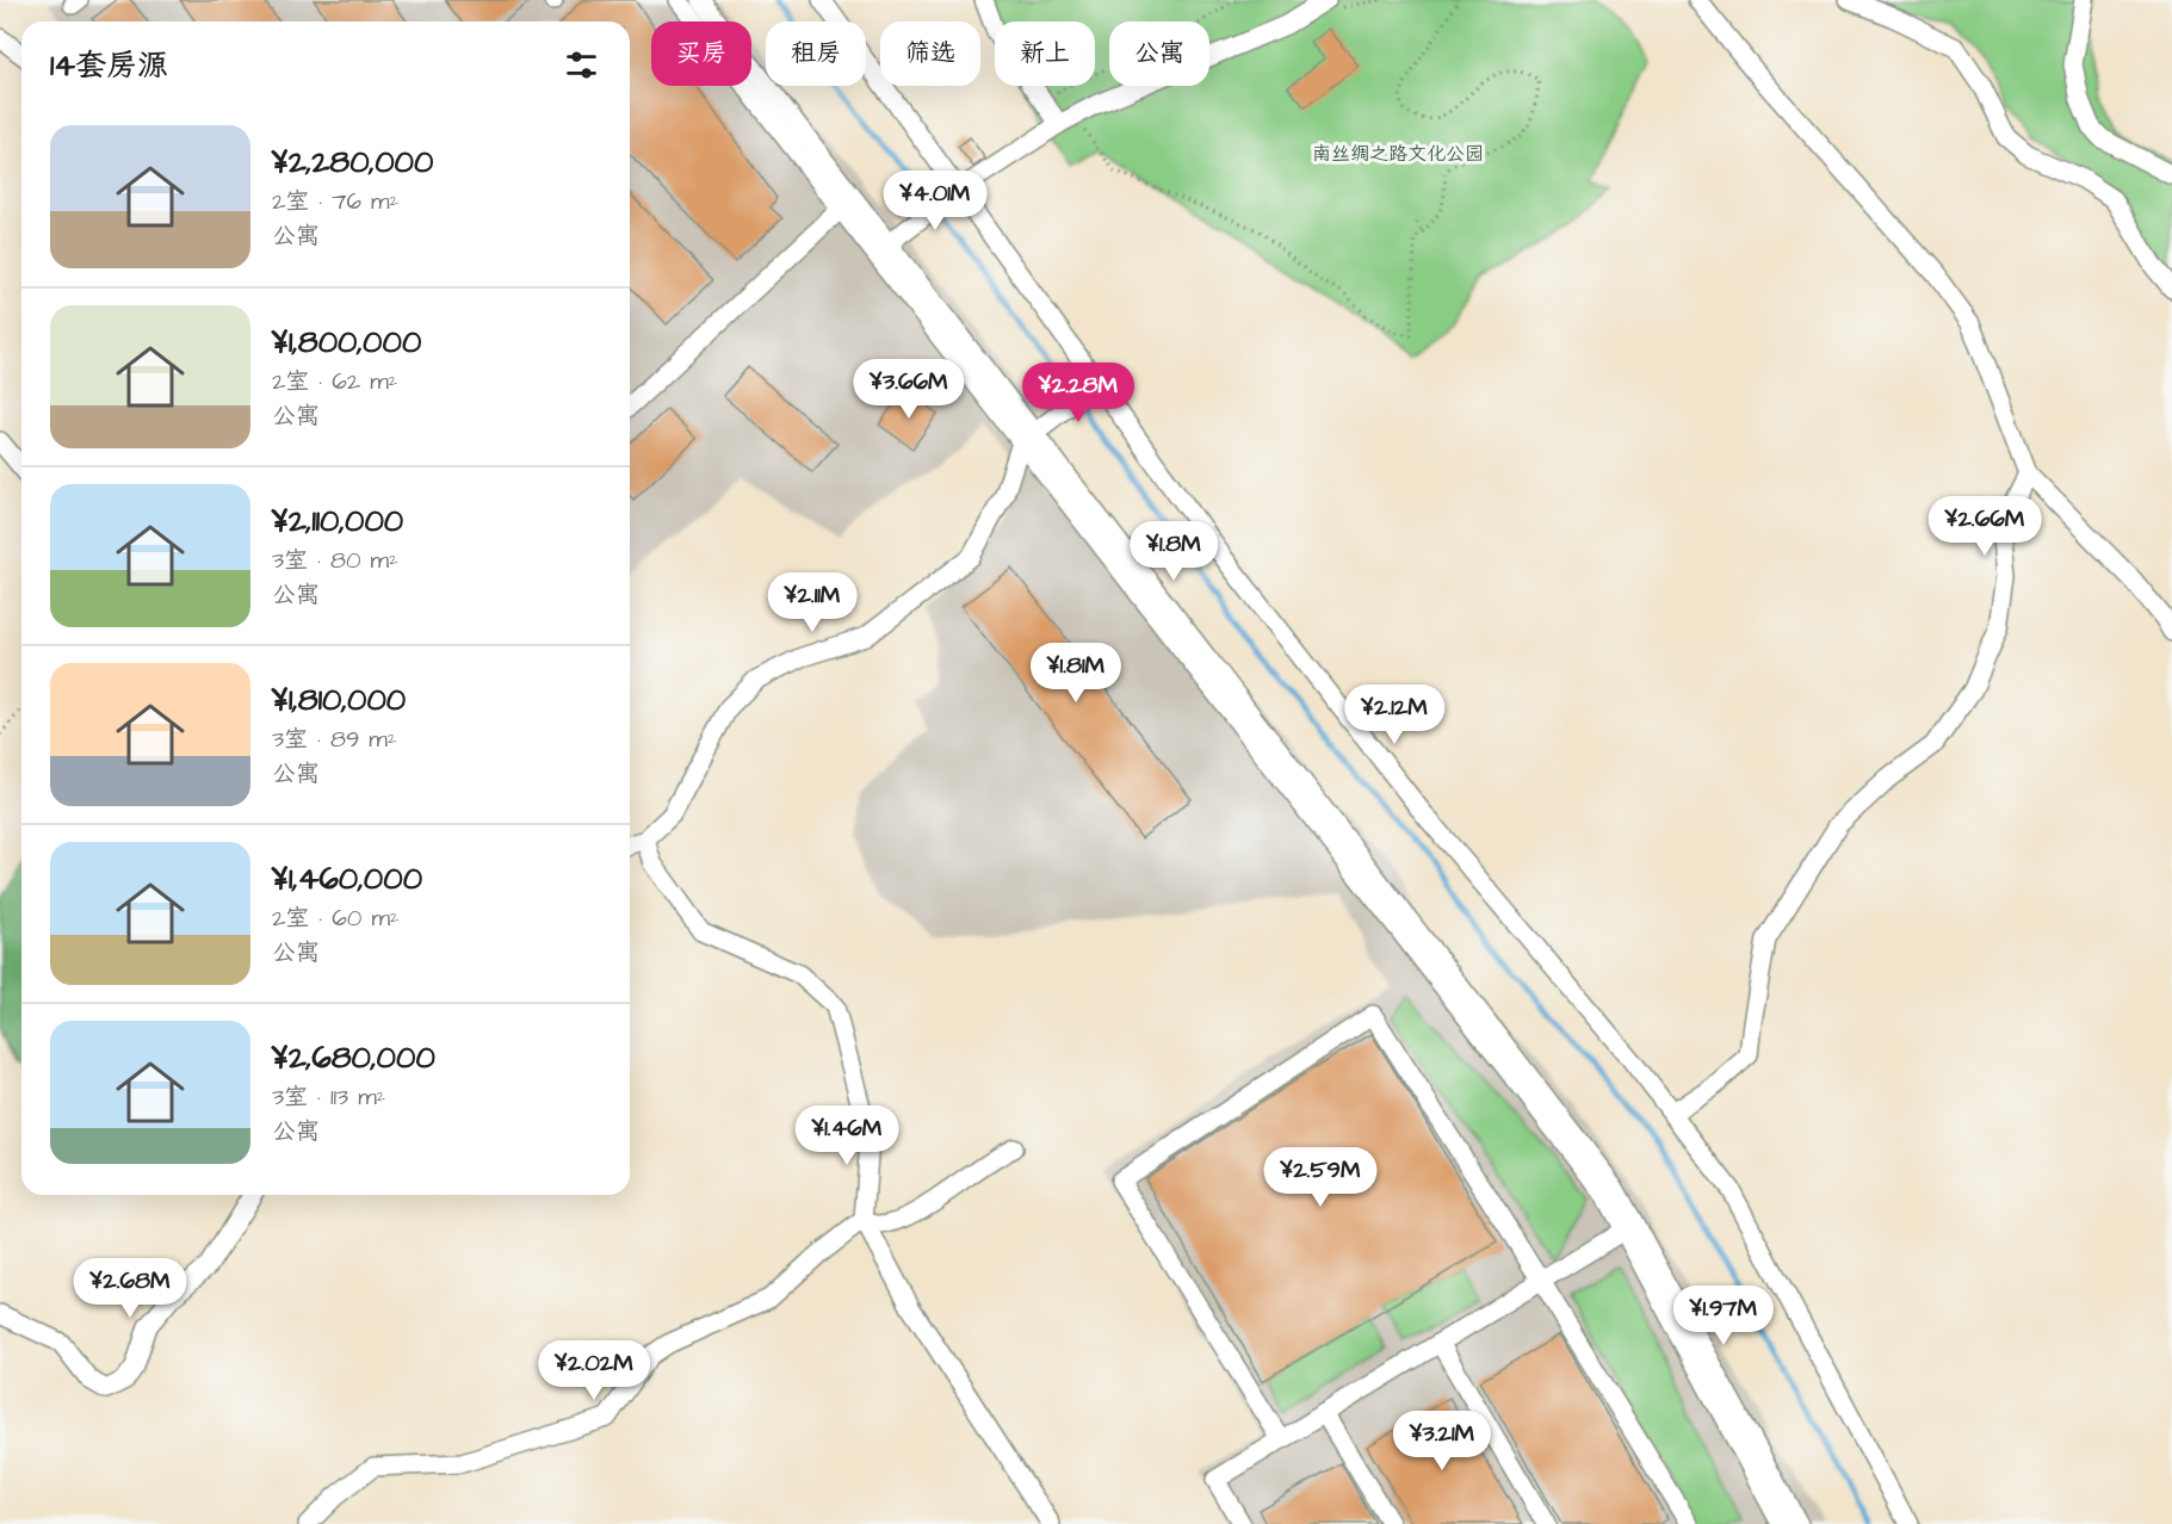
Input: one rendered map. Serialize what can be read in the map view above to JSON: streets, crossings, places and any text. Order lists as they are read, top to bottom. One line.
{"parks":["南丝绸之路文化公园"],"page":{"chip":["买房","租房","筛选","新上","公寓"],"heading":"14套房源","list":[{"name":"¥2,280,000","note":"2室 · 76 m² · 公寓"},{"name":"¥1,800,000","note":"2室 · 62 m² · 公寓"},{"name":"¥2,110,000","note":"3室 · 80 m² · 公寓"},{"name":"¥1,810,000","note":"3室 · 89 m² · 公寓"},{"name":"¥1,460,000","note":"2室 · 60 m² · 公寓"},{"name":"¥2,680,000","note":"3室 · 113 m² · 公寓"}],"price":["¥4.01M","¥3.66M","¥2.28M","¥2.66M","¥1.8M","¥2.11M","¥1.81M","¥2.12M","¥1.46M","¥2.59M","¥2.68M","¥1.97M","¥2.02M","¥3.21M"]}}
